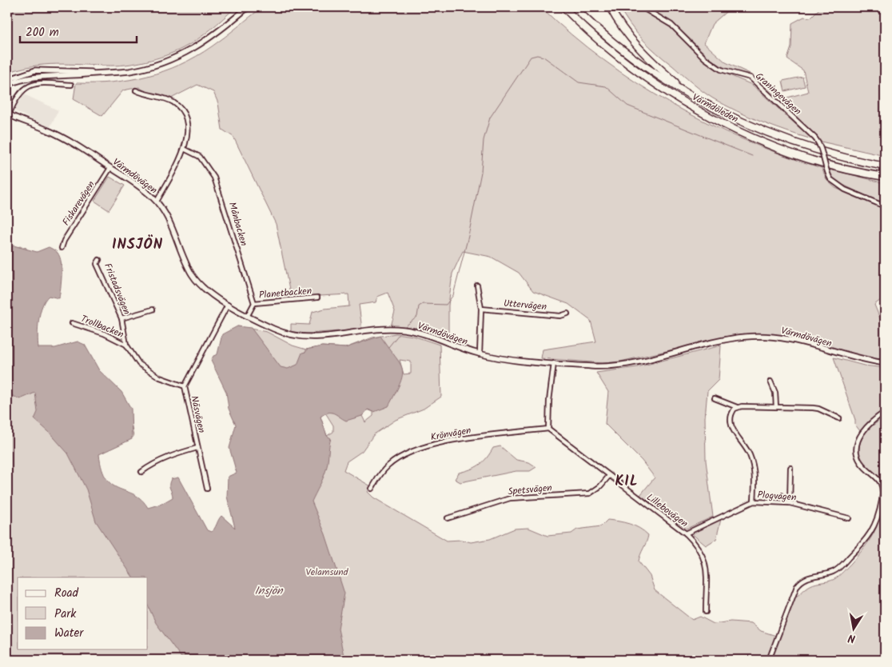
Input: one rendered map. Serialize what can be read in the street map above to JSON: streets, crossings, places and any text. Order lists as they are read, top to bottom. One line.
{"streets":{"highway":["Värmdöleden"],"main road":["Värmdövägen"],"street":["Graningevägen","Fiskarevägen","Månbacken","Fristadsvägen","Planetbacken","Uttervägen","Trollbacken","Näsvägen","Krönvägen","Spetsvägen","Plogvägen","Lillebovägen"]},"crossings":[["Värmdövägen","Fiskarevägen"],["Värmdövägen","Näsvägen"],["Månbacken","Planetbacken"],["Fristadsvägen","Trollbacken"],["Fristadsvägen","Näsvägen"],["Krönvägen","Lillebovägen"],["Spetsvägen","Lillebovägen"],["Plogvägen","Lillebovägen"]],"districts":["INSJÖN","KIL"],"water":["Insjön"],"parks":["Velamsund"],"legend":["Road","Park","Water"],"scale_bar":"200 m","north":"bottom"}
